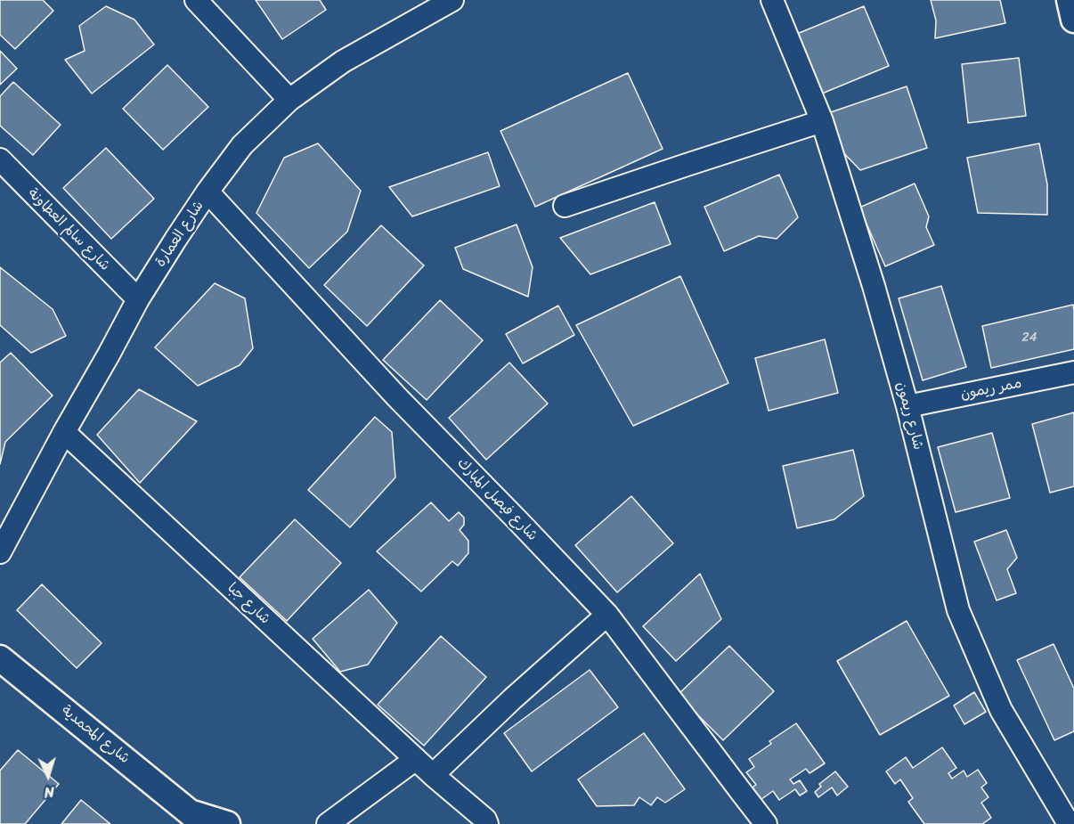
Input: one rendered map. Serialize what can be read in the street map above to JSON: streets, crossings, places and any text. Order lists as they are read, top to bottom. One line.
{"streets":{"street":["شارع سالم العطاونة","شارع العمارة","ممر ريمون","شارع ريمون","شارع فيصل المبارك","شارع جبا","شارع المحمدية"]},"crossings":[["شارع سالم العطاونة","شارع العمارة"],["شارع العمارة","شارع فيصل المبارك"],["شارع العمارة","شارع جبا"],["ممر ريمون","شارع ريمون"]],"house_numbers":["24"],"north":"bottom"}
